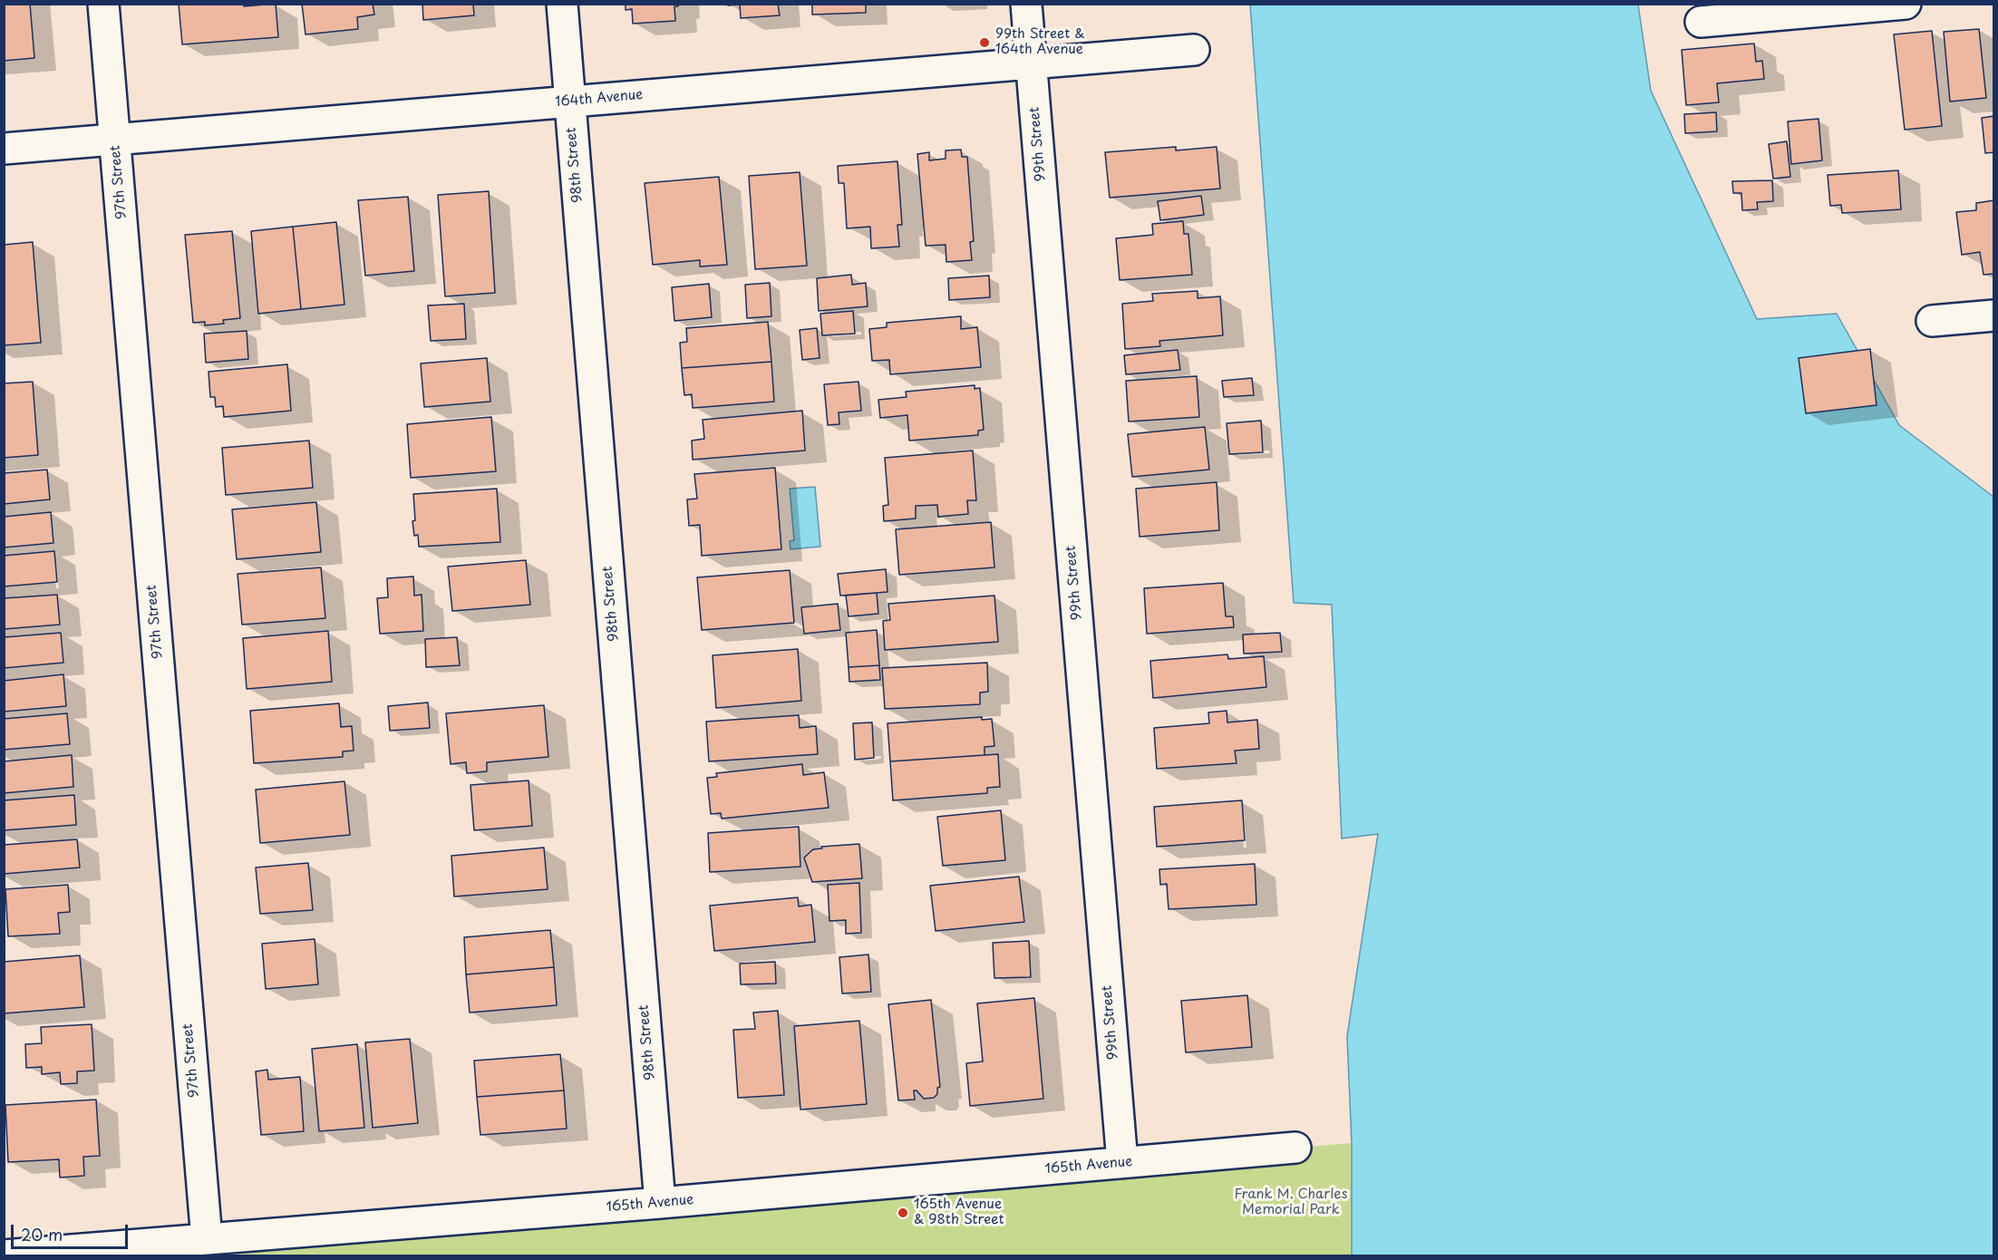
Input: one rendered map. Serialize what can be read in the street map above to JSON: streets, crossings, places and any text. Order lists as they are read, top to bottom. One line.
{"streets":{"street":["164th Avenue","99th Street","98th Street","97th Street","165th Avenue"]},"crossings":[["164th Avenue","99th Street"],["164th Avenue","98th Street"],["164th Avenue","97th Street"],["99th Street","165th Avenue"],["98th Street","165th Avenue"],["97th Street","165th Avenue"]],"parks":["Frank M. Charles Memorial Park"],"places":["99th Street & 164th Avenue","165th Avenue & 98th Street"],"scale_bar":"20 m"}
